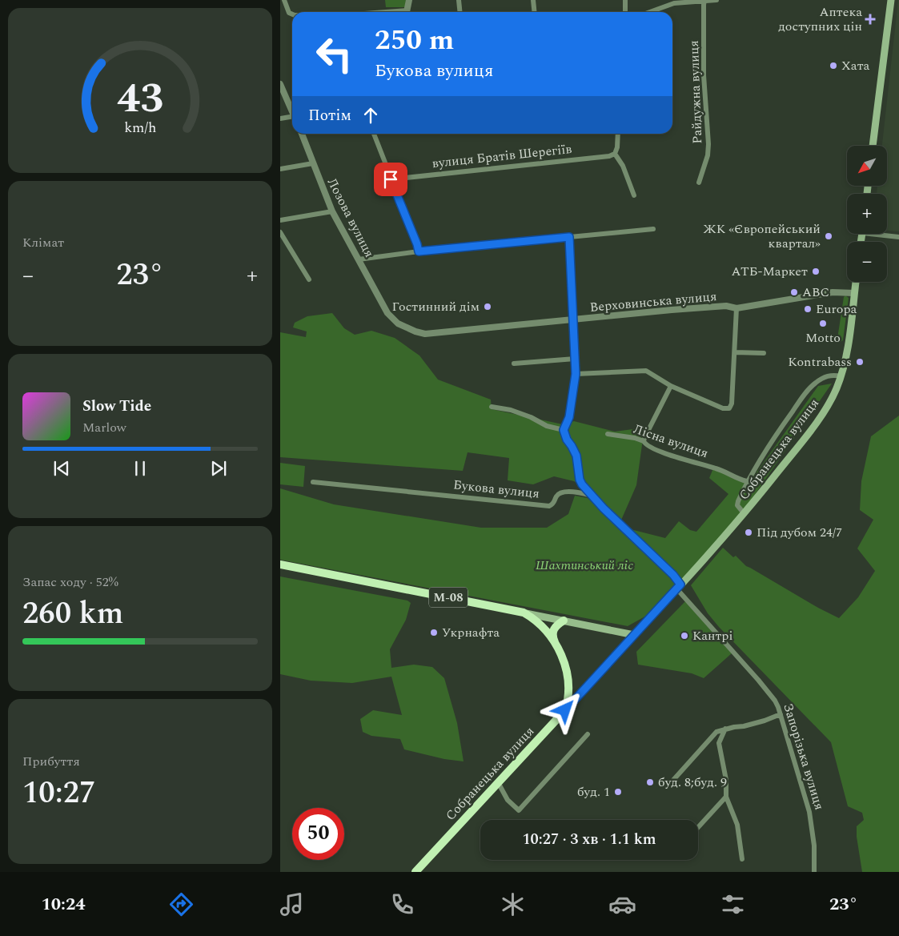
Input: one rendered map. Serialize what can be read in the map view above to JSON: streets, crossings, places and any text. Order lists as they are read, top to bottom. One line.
{"streets":{"highway":["Собранецька вулиця","М-08"],"street":["Райдужна вулиця","вулиця Братів Шерегіїв","Лозова вулиця","Верховинська вулиця","Лісна вулиця","Букова вулиця","Запорізька вулиця"]},"crossings":[["Лозова вулиця","Верховинська вулиця"],["Верховинська вулиця","Собранецька вулиця"],["Лісна вулиця","Собранецька вулиця"],["Собранецька вулиця","Букова вулиця"],["Собранецька вулиця","М-08"],["Собранецька вулиця","Запорізька вулиця"],["Букова вулиця","Запорізька вулиця"]],"parks":["Шахтинський ліс"],"places":{"health":["Аптека доступних цін"],"other":["Хата","ЖК «Європейський квартал»","АТБ-Маркет","ABC","Гостинний дім","Europa","Motto","Kontrabass","Під дубом 24/7","Укрнафта","Кантрі","буд. 8;буд. 9","буд. 1"]},"north":"bottom left","page":{"turn":["250 m","Букова вулиця"],"then":"Потім","map_buttons":["+","−"],"tile":["Клімат",["Запас ходу · 52%","260 km"],["Прибуття","10:27"]],"heat":["−","23°","+"],"song":["Slow Tide","Marlow"],"limit":"50","trip":"10:27 · 3 хв · 1.1 km","tabs":["10:24","23°"],"gauge":["43","km/h"]}}
